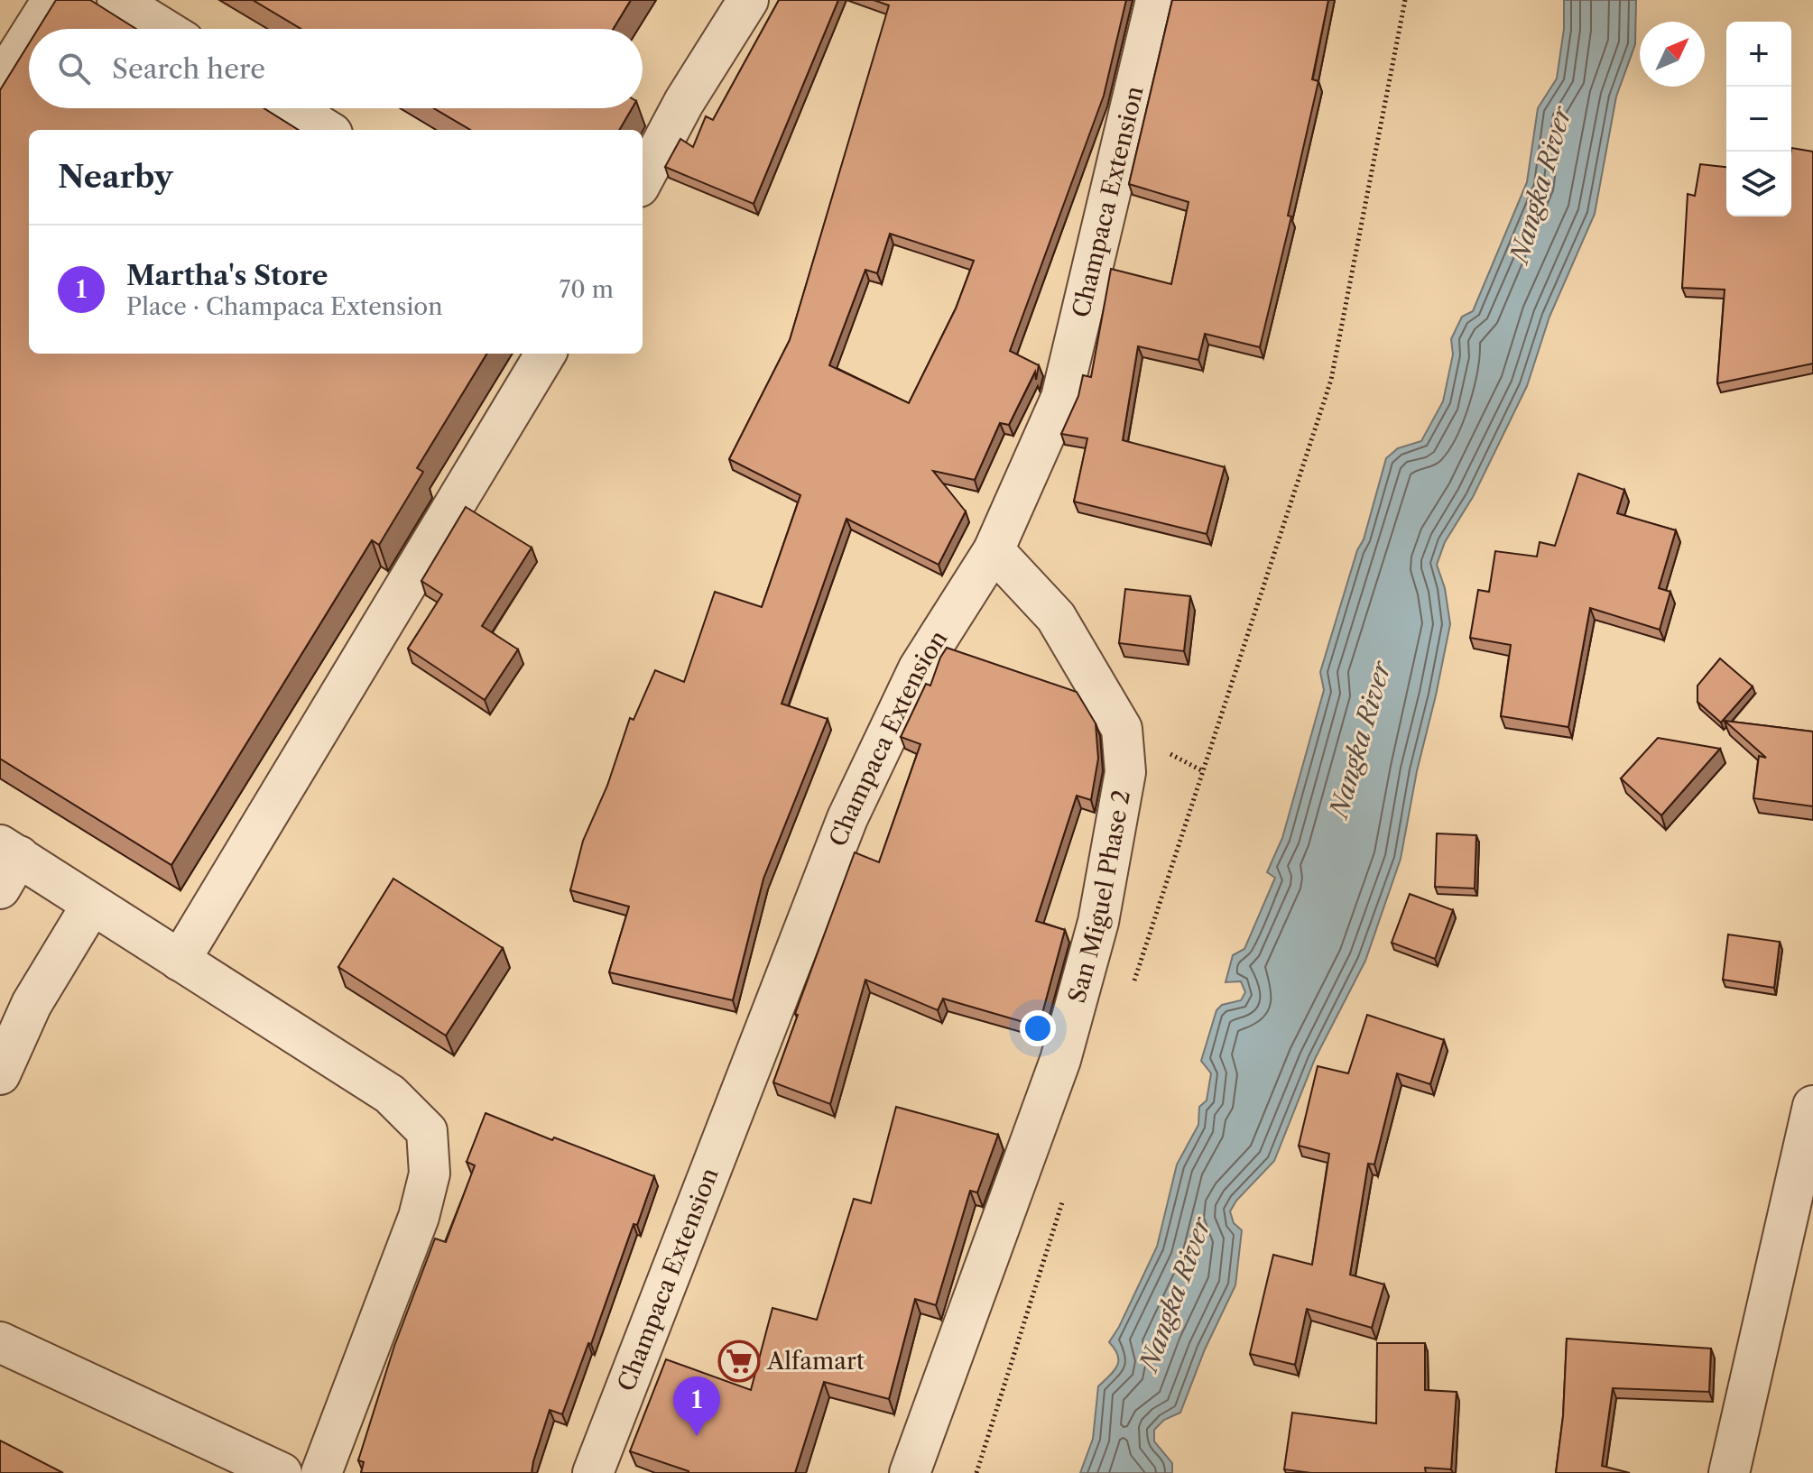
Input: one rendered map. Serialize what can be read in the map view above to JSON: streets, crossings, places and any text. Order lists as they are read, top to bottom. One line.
{"streets":{"street":["Champaca Extension","San Miguel Phase 2"]},"crossings":[["Champaca Extension","San Miguel Phase 2"]],"water":["Nangka River"],"places":{"supermarket":["Alfamart"]},"north":"top right","page":{"map_buttons":["+","−"],"search":"Search here","heading":"Nearby","list":[{"mark":"1","name":"Martha's Store","note":"Place · Champaca Extension","value":"70 m"}],"pins":"1"}}
